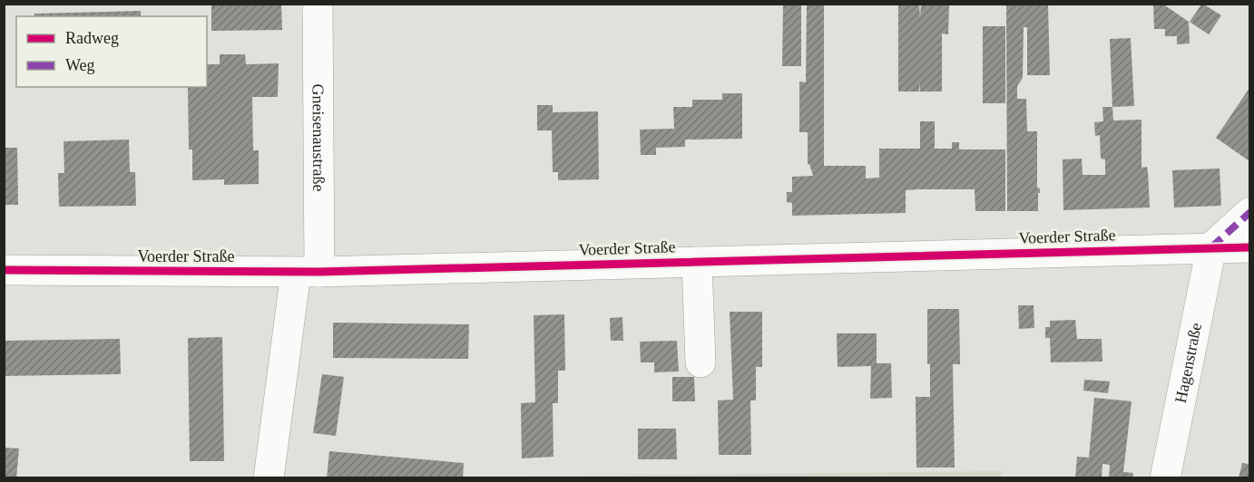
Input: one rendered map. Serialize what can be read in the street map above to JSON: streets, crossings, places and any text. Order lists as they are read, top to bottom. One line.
{"streets":{"main road":["Gneisenaustraße","Voerder Straße","Hagenstraße"]},"crossings":[["Gneisenaustraße","Voerder Straße"],["Voerder Straße","Hagenstraße"]],"legend":["Radweg","Weg"]}
